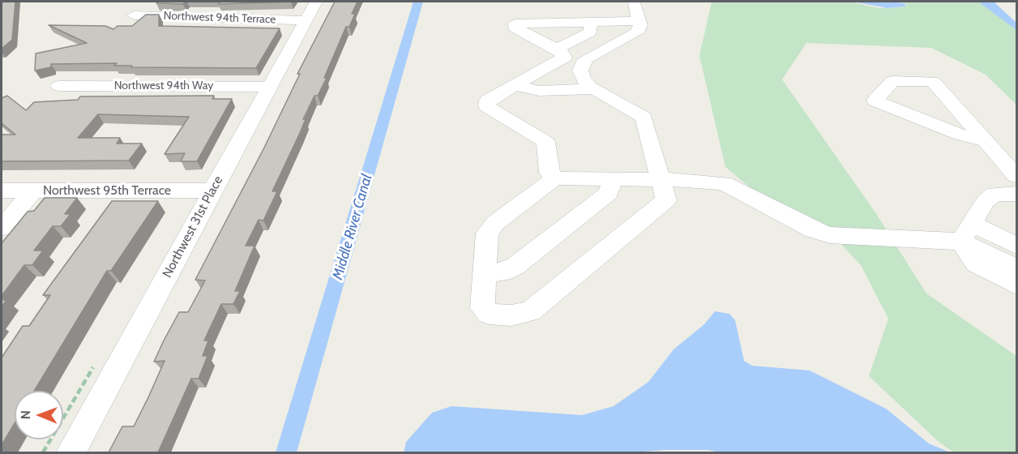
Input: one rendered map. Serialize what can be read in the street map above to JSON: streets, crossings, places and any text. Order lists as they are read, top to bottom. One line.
{"streets":{"street":["Northwest 94th Terrace","Northwest 94th Way","Northwest 95th Terrace","Northwest 31st Place"]},"crossings":[["Northwest 94th Terrace","Northwest 31st Place"],["Northwest 94th Way","Northwest 31st Place"],["Northwest 95th Terrace","Northwest 31st Place"]],"water":["Middle River Canal"],"north":"left"}
